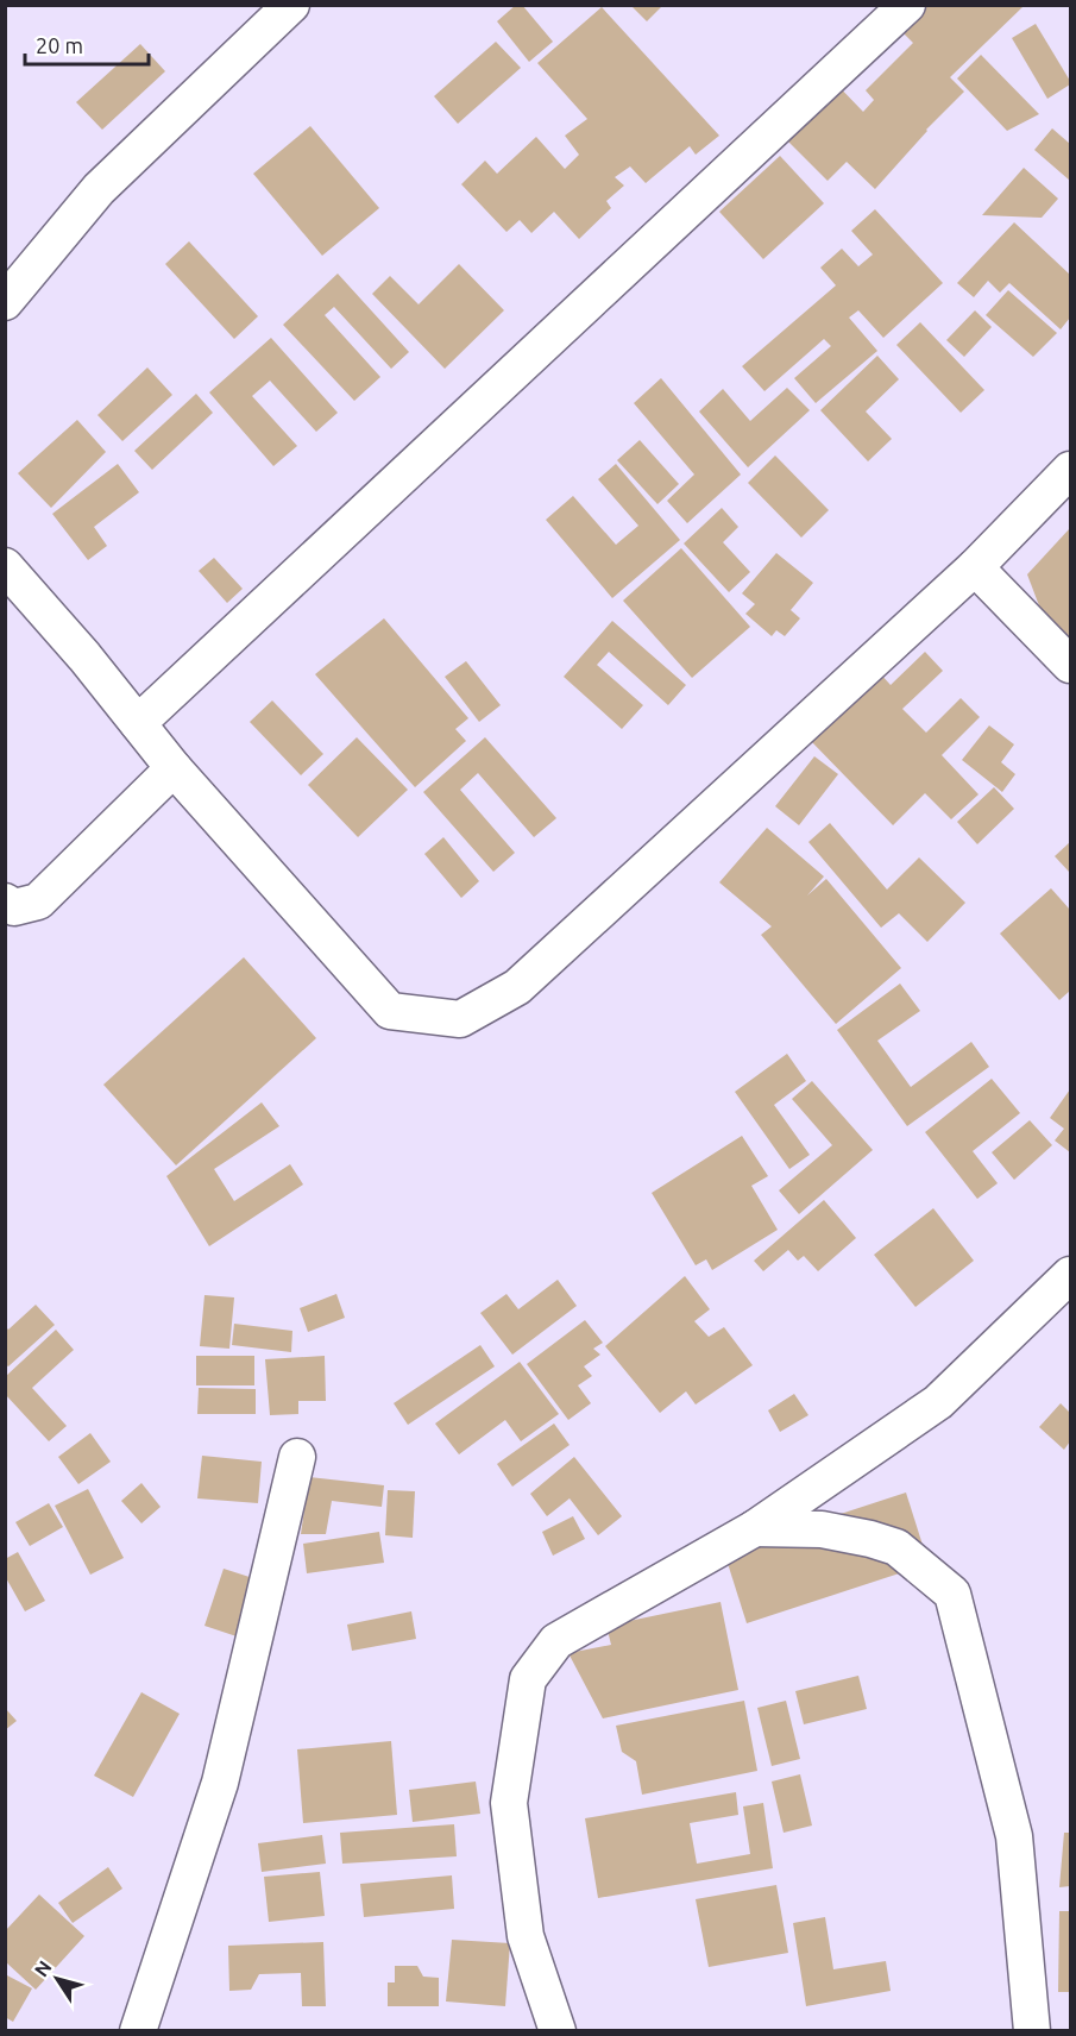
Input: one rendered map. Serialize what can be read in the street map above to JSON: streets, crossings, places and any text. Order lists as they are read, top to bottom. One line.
{"scale_bar":"20 m","north":"top left"}
